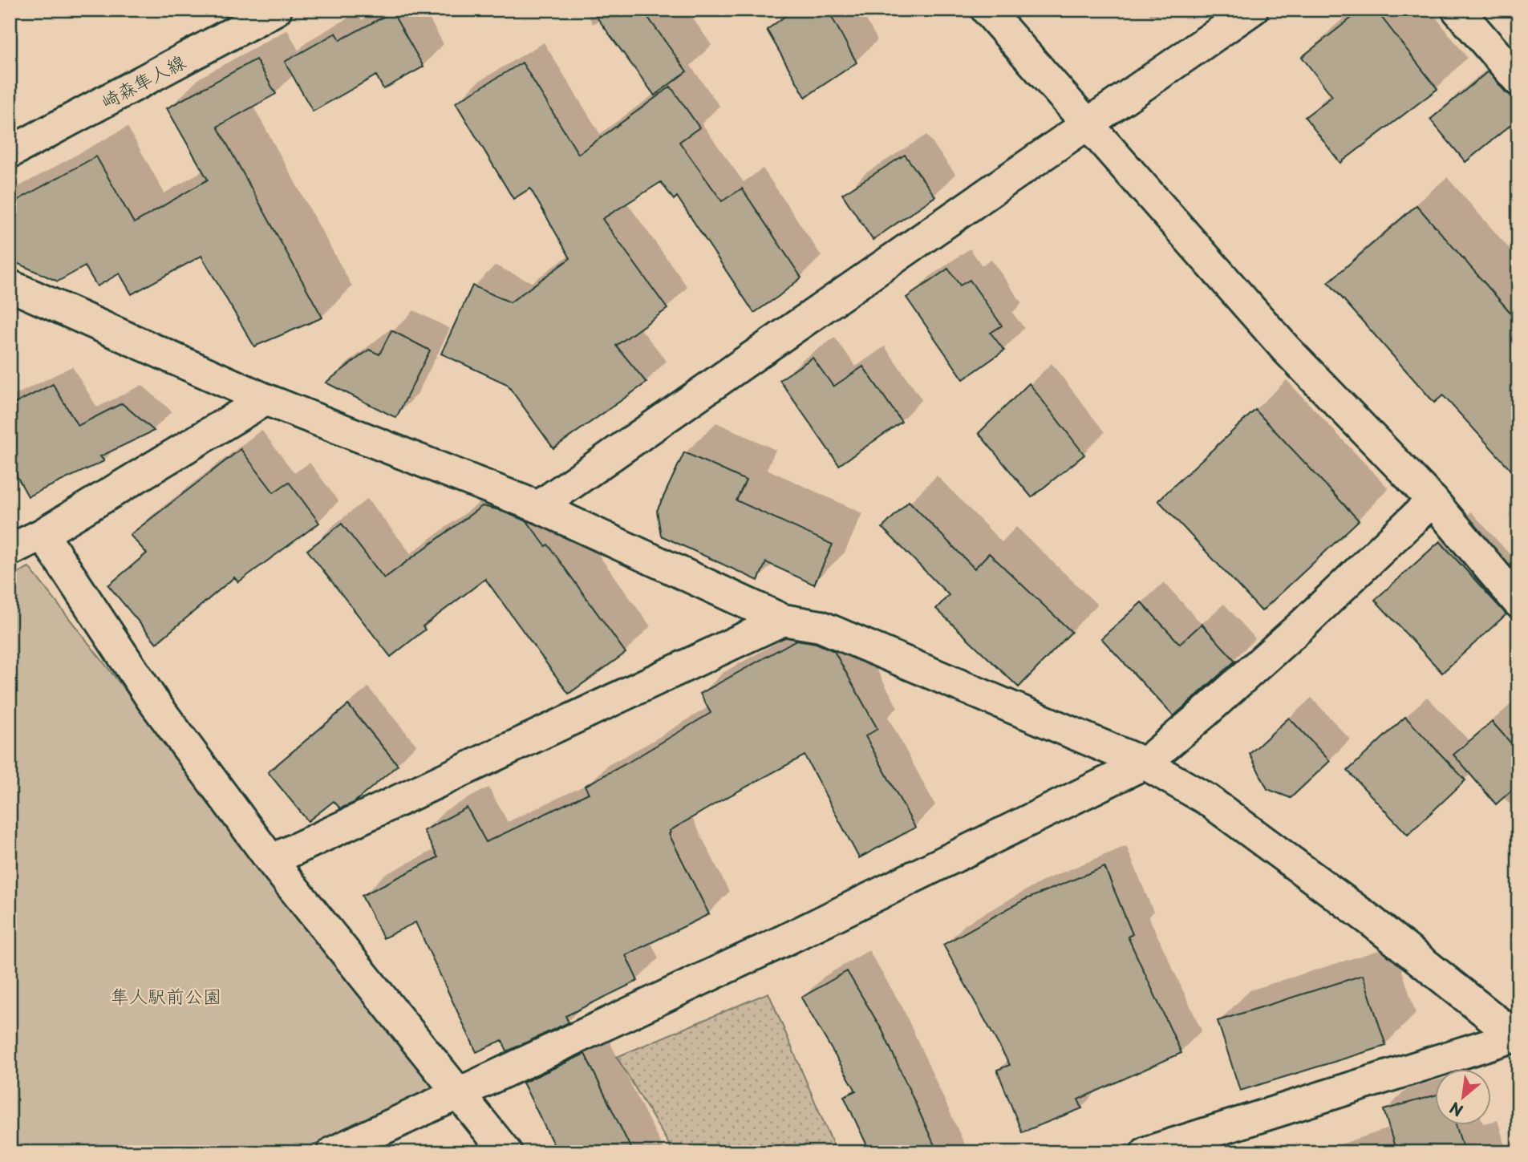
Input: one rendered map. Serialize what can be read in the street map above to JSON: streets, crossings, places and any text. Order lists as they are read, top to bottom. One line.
{"streets":{"street":["崎森隼人線"]},"parks":["隼人駅前公園"],"north":"bottom left"}
